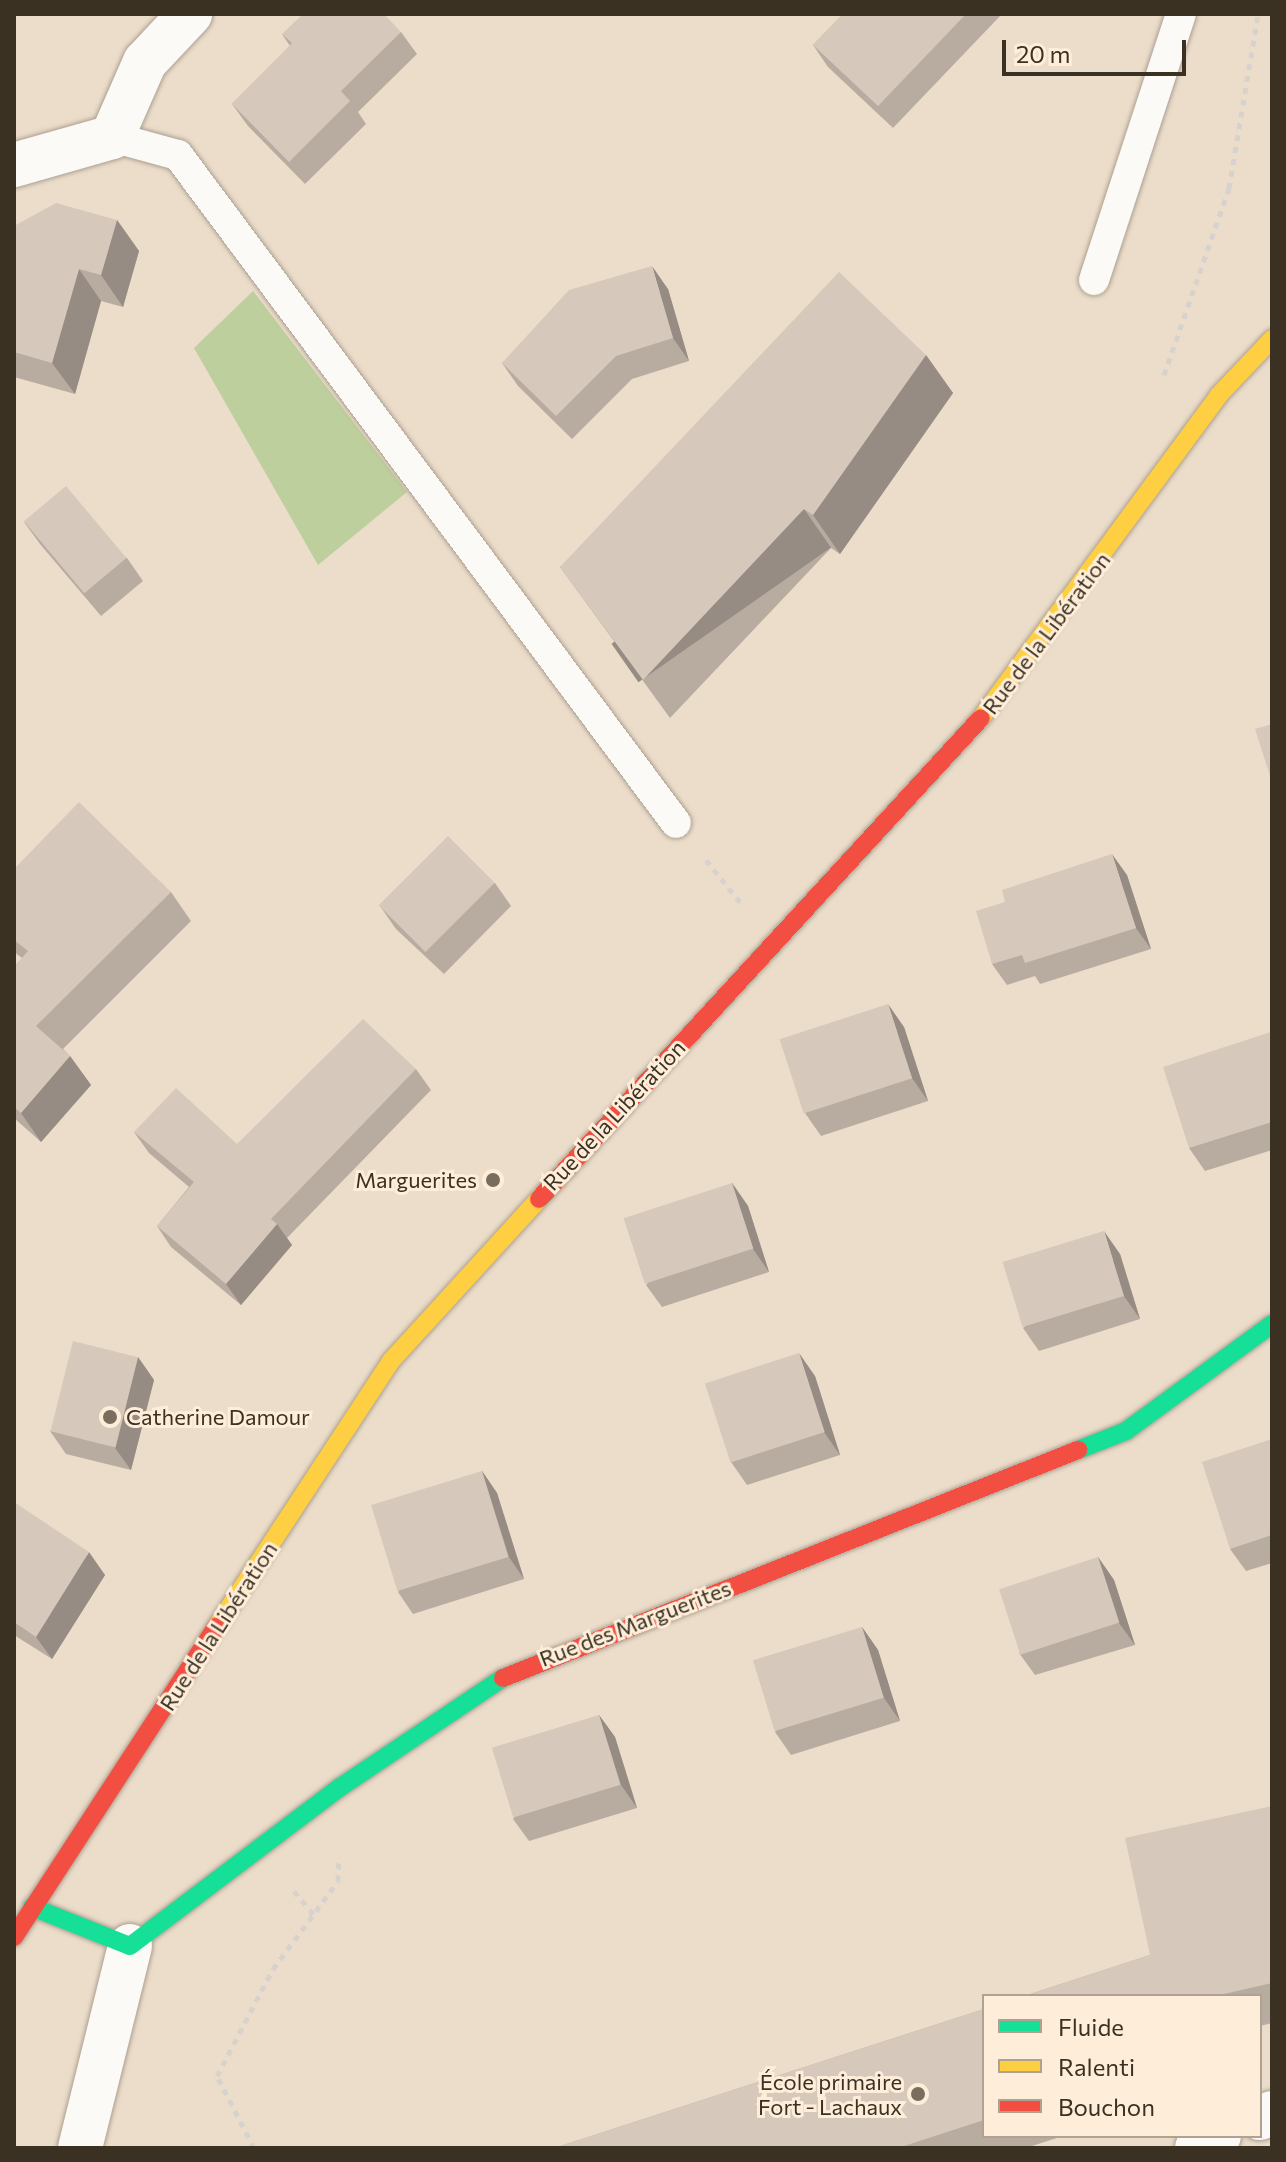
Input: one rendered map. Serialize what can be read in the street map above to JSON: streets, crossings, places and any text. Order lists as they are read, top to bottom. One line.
{"streets":{"street":["Rue de la Libération","Rue des Marguerites"]},"places":["Marguerites","Catherine Damour","École primaire Fort - Lachaux"],"legend":["Fluide","Ralenti","Bouchon"],"scale_bar":"20 m"}
